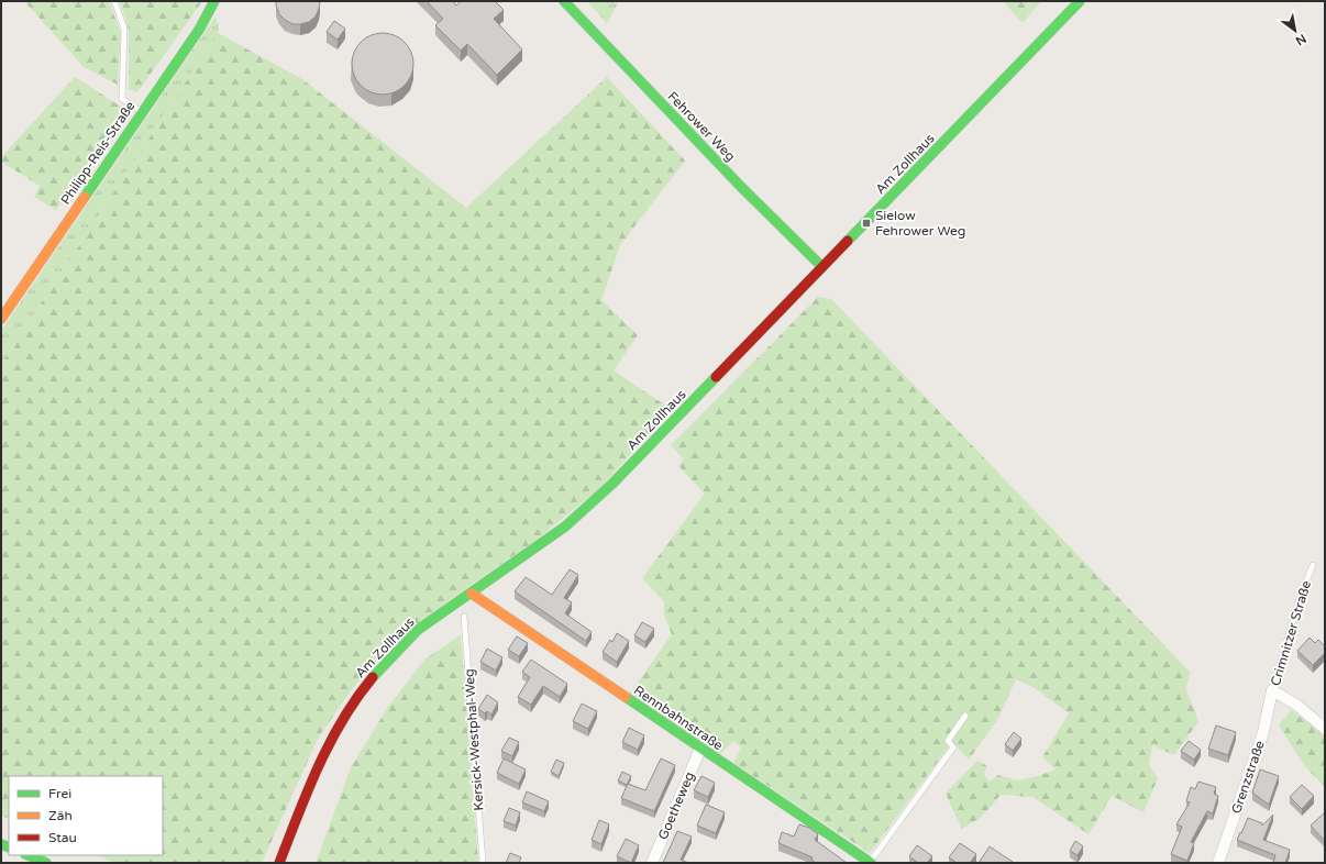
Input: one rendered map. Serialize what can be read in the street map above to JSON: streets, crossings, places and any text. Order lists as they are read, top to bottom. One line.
{"streets":{"street":["Fehrower Weg","Philipp-Reis-Straße","Am Zollhaus","Crimnitzer Straße","Rennbahnstraße","Grenzstraße","Goetheweg"],"lane":["Kersick-Westphal-Weg"]},"crossings":[["Fehrower Weg","Am Zollhaus"],["Am Zollhaus","Rennbahnstraße"],["Crimnitzer Straße","Grenzstraße"],["Rennbahnstraße","Goetheweg"]],"places":{"transit":["Sielow Fehrower Weg"]},"legend":["Frei","Zäh","Stau"],"north":"bottom right"}
